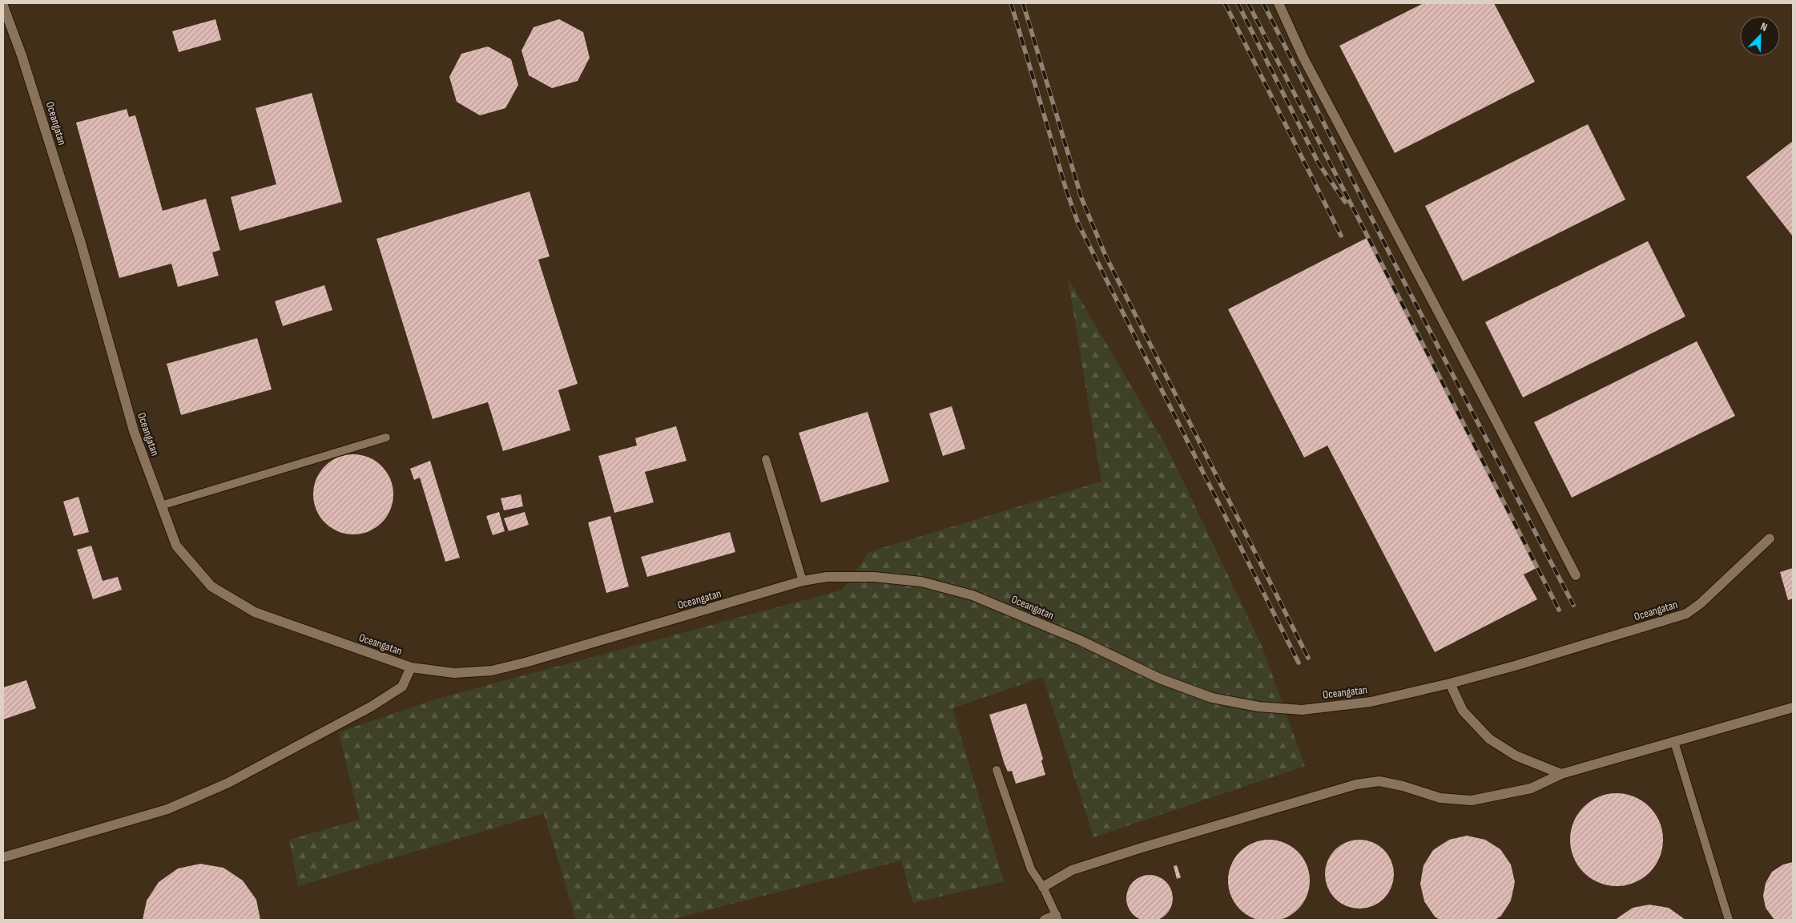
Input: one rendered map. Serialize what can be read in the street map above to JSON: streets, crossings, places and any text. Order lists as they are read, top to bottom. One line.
{"streets":{"street":["Oceangatan"]},"north":"top right"}
